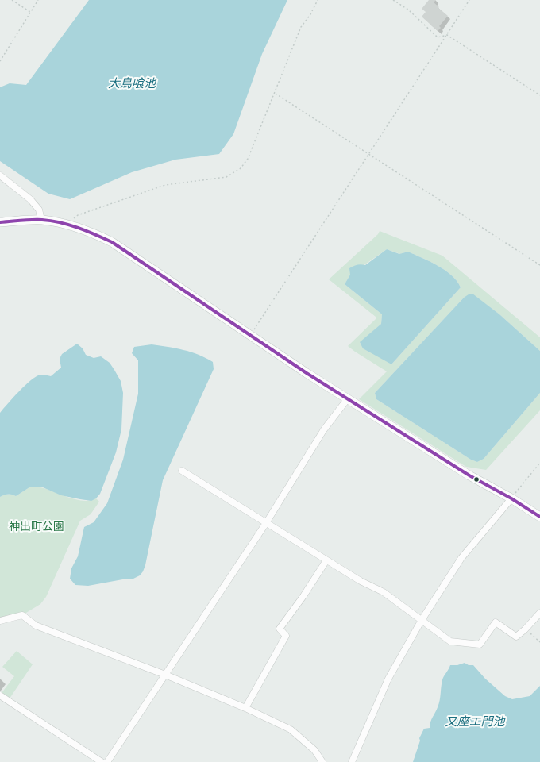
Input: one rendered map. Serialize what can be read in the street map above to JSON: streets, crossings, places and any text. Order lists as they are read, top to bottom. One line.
{"water":["大鳥喰池","又座エ門池"],"parks":["神出町公園"]}
